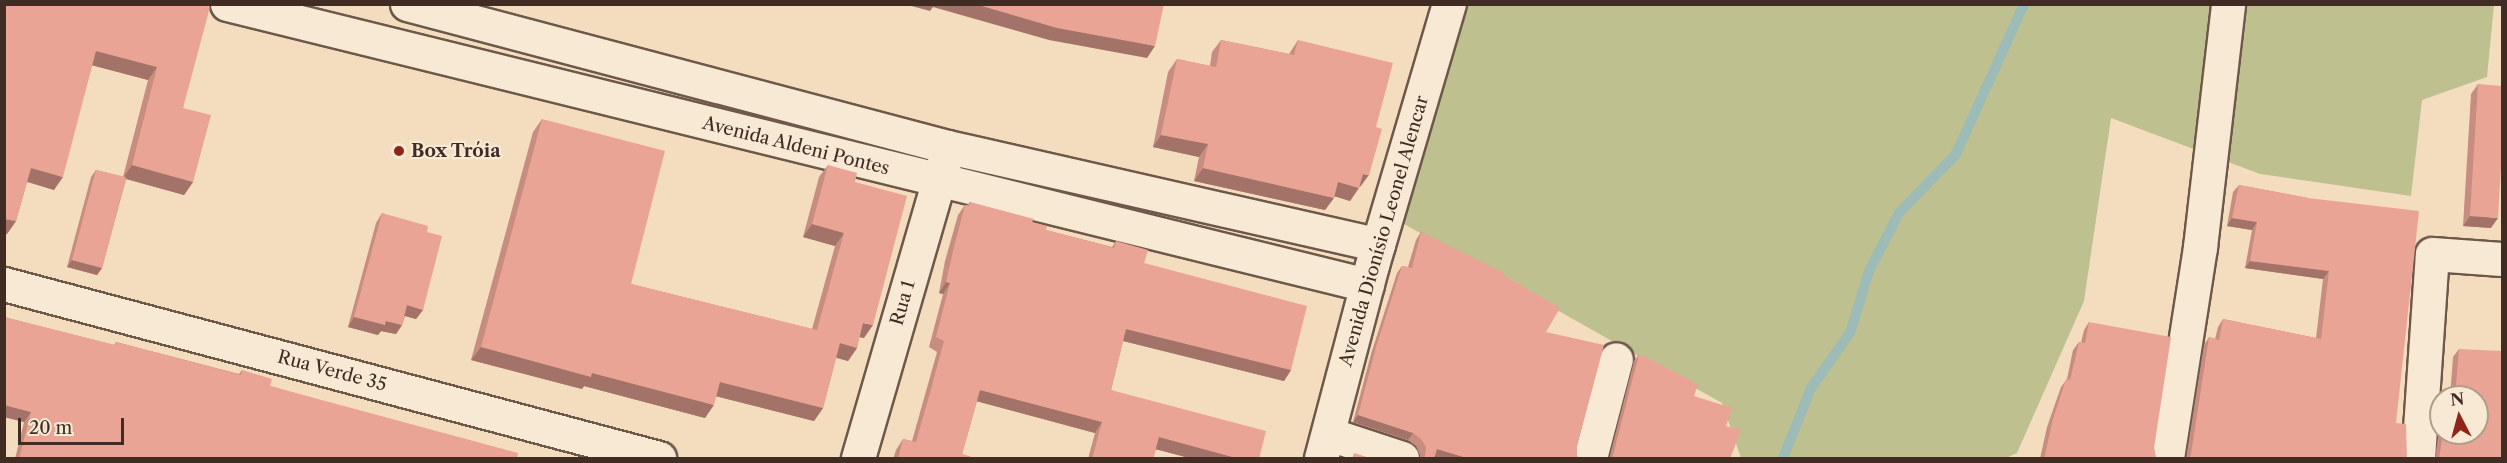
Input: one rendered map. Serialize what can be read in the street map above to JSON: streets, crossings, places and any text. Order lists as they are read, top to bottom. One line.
{"streets":{"main road":["Avenida Aldeni Pontes","Avenida Dionísio Leonel Alencar","Rua 1","Rua Verde 35"]},"crossings":[["Avenida Aldeni Pontes","Avenida Dionísio Leonel Alencar"],["Avenida Aldeni Pontes","Rua 1"]],"places":["Box Tróia"],"scale_bar":"20 m","north":"top"}
